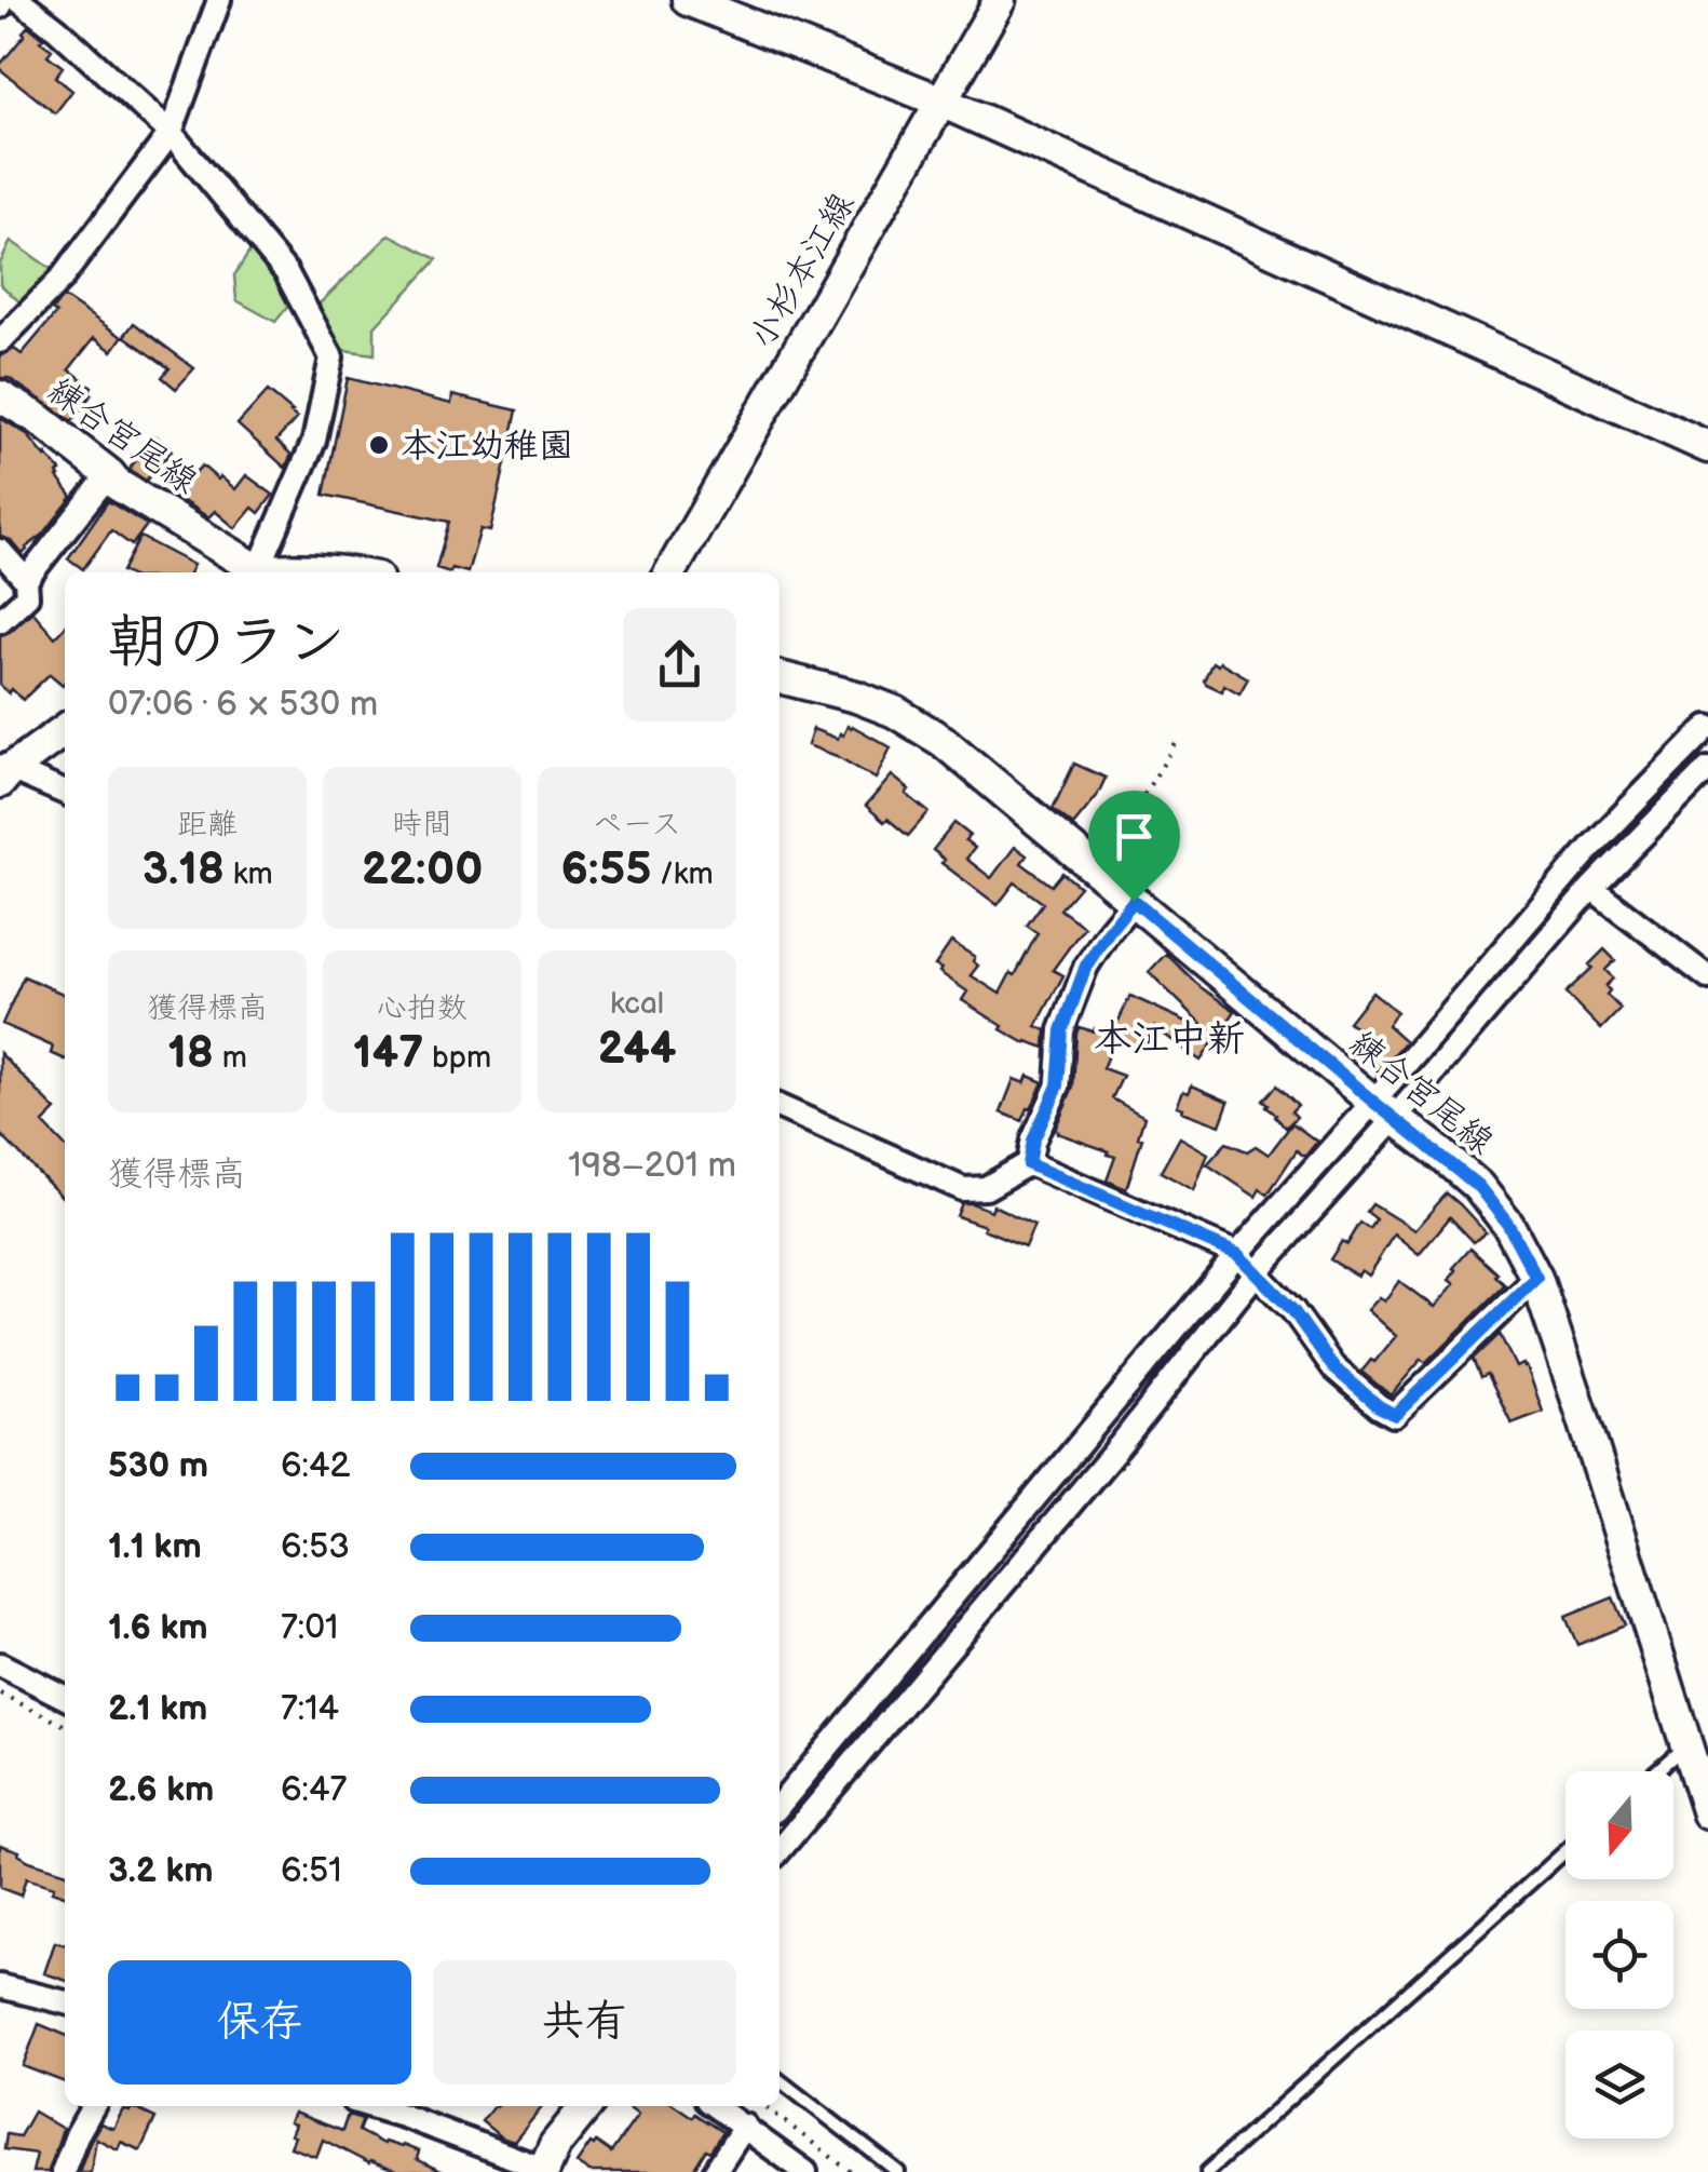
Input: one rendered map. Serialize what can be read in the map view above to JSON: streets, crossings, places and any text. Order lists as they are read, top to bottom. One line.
{"streets":{"main road":["小杉本江線","練合宮尾線"]},"districts":["本江中新"],"places":["本江幼稚園"],"north":"bottom","page":{"heading":["朝のラン","07:06 · 6 × 530 m"],"stats":[["距離","3.18 km"],["時間","22:00"],["ペース","6:55 /km"],["獲得標高","18 m"],["心拍数","147 bpm"],["kcal","244"]],"chart":["獲得標高","198–201 m"],"list":[{"name":"530 m","note":"6:42"},{"name":"1.1 km","note":"6:53"},{"name":"1.6 km","note":"7:01"},{"name":"2.1 km","note":"7:14"},{"name":"2.6 km","note":"6:47"},{"name":"3.2 km","note":"6:51"}],"buttons":["保存","共有"]}}
